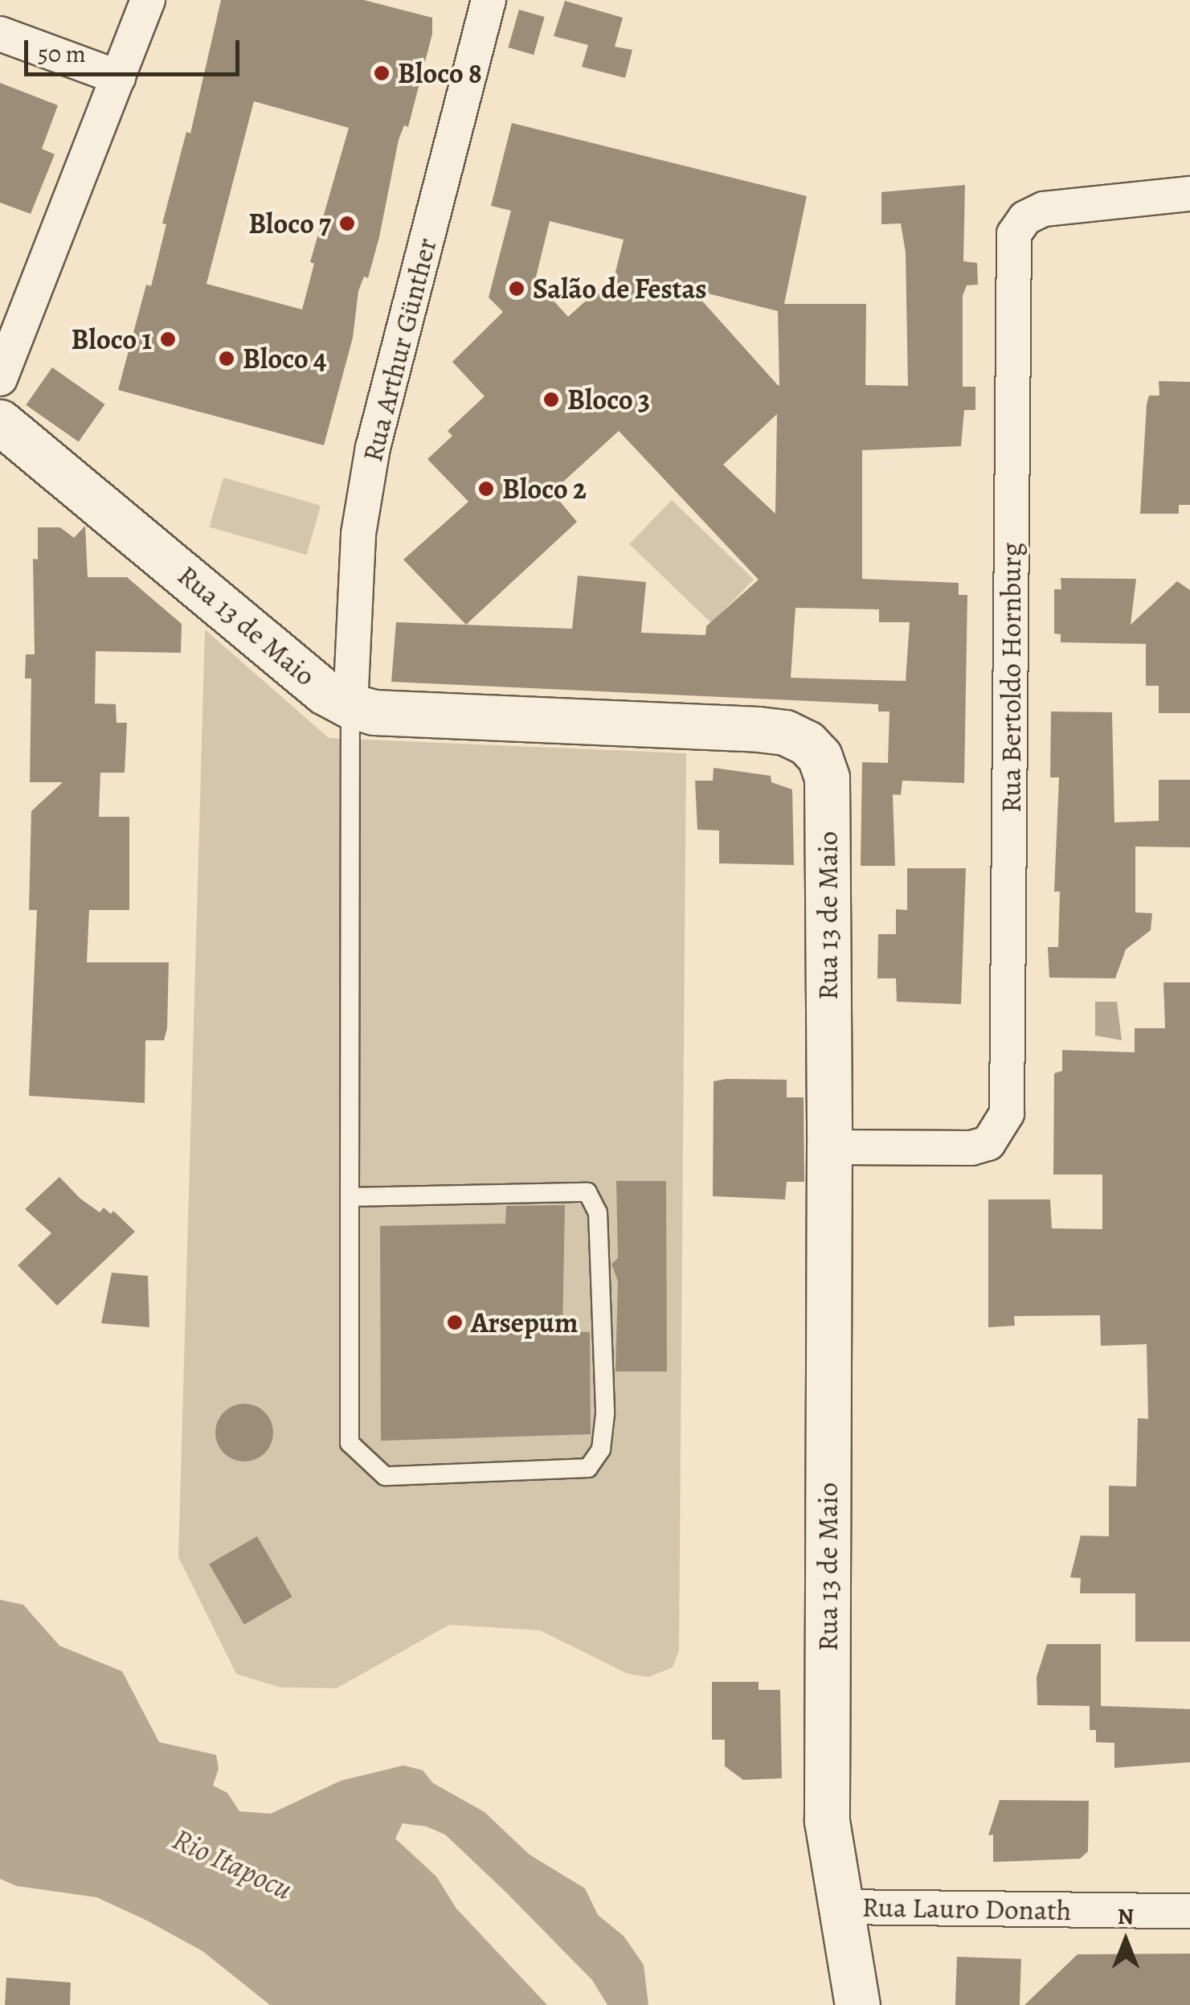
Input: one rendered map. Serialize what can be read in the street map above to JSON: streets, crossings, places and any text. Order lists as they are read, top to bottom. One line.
{"streets":{"main road":["Rua 13 de Maio"],"street":["Rua Arthur Günther","Rua Bertoldo Hornburg","Rua Lauro Donath"]},"crossings":[["Rua Arthur Günther","Rua 13 de Maio"],["Rua 13 de Maio","Rua Bertoldo Hornburg"],["Rua 13 de Maio","Rua Lauro Donath"]],"water":["Rio Itapocu"],"places":["Bloco 8","Bloco 7","Salão de Festas","Bloco 1","Bloco 4","Bloco 3","Bloco 2","Arsepum"],"scale_bar":"50 m","north":"top"}
